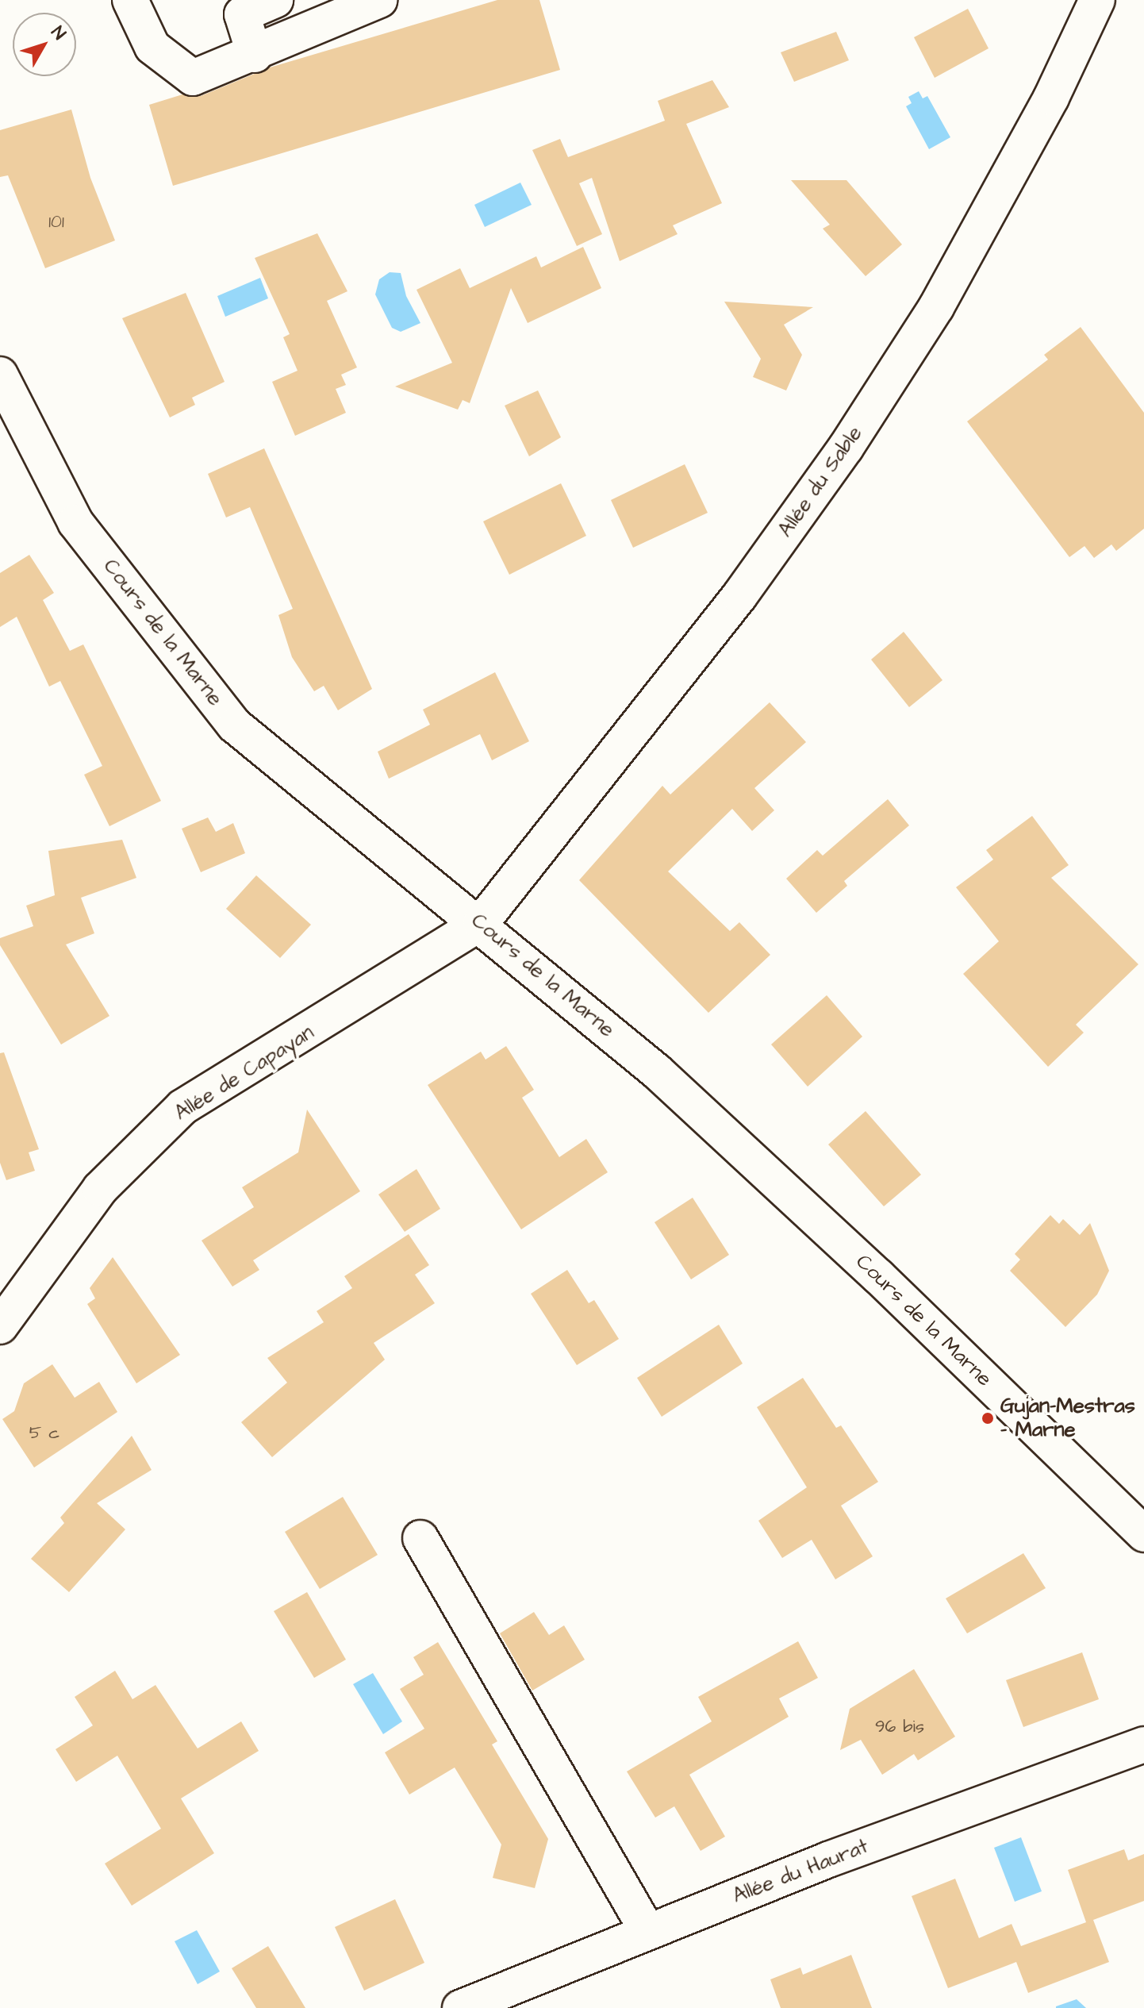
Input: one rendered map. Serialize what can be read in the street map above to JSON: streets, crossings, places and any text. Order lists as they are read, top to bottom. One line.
{"streets":{"street":["Allée du Sable","Cours de la Marne","Allée de Capayan","Allée du Haurat"]},"crossings":[["Allée du Sable","Cours de la Marne"],["Allée du Sable","Allée de Capayan"],["Cours de la Marne","Allée de Capayan"]],"places":["Gujan-Mestras - Marne"],"house_numbers":["101","5 c","96 bis"],"north":"top right"}
